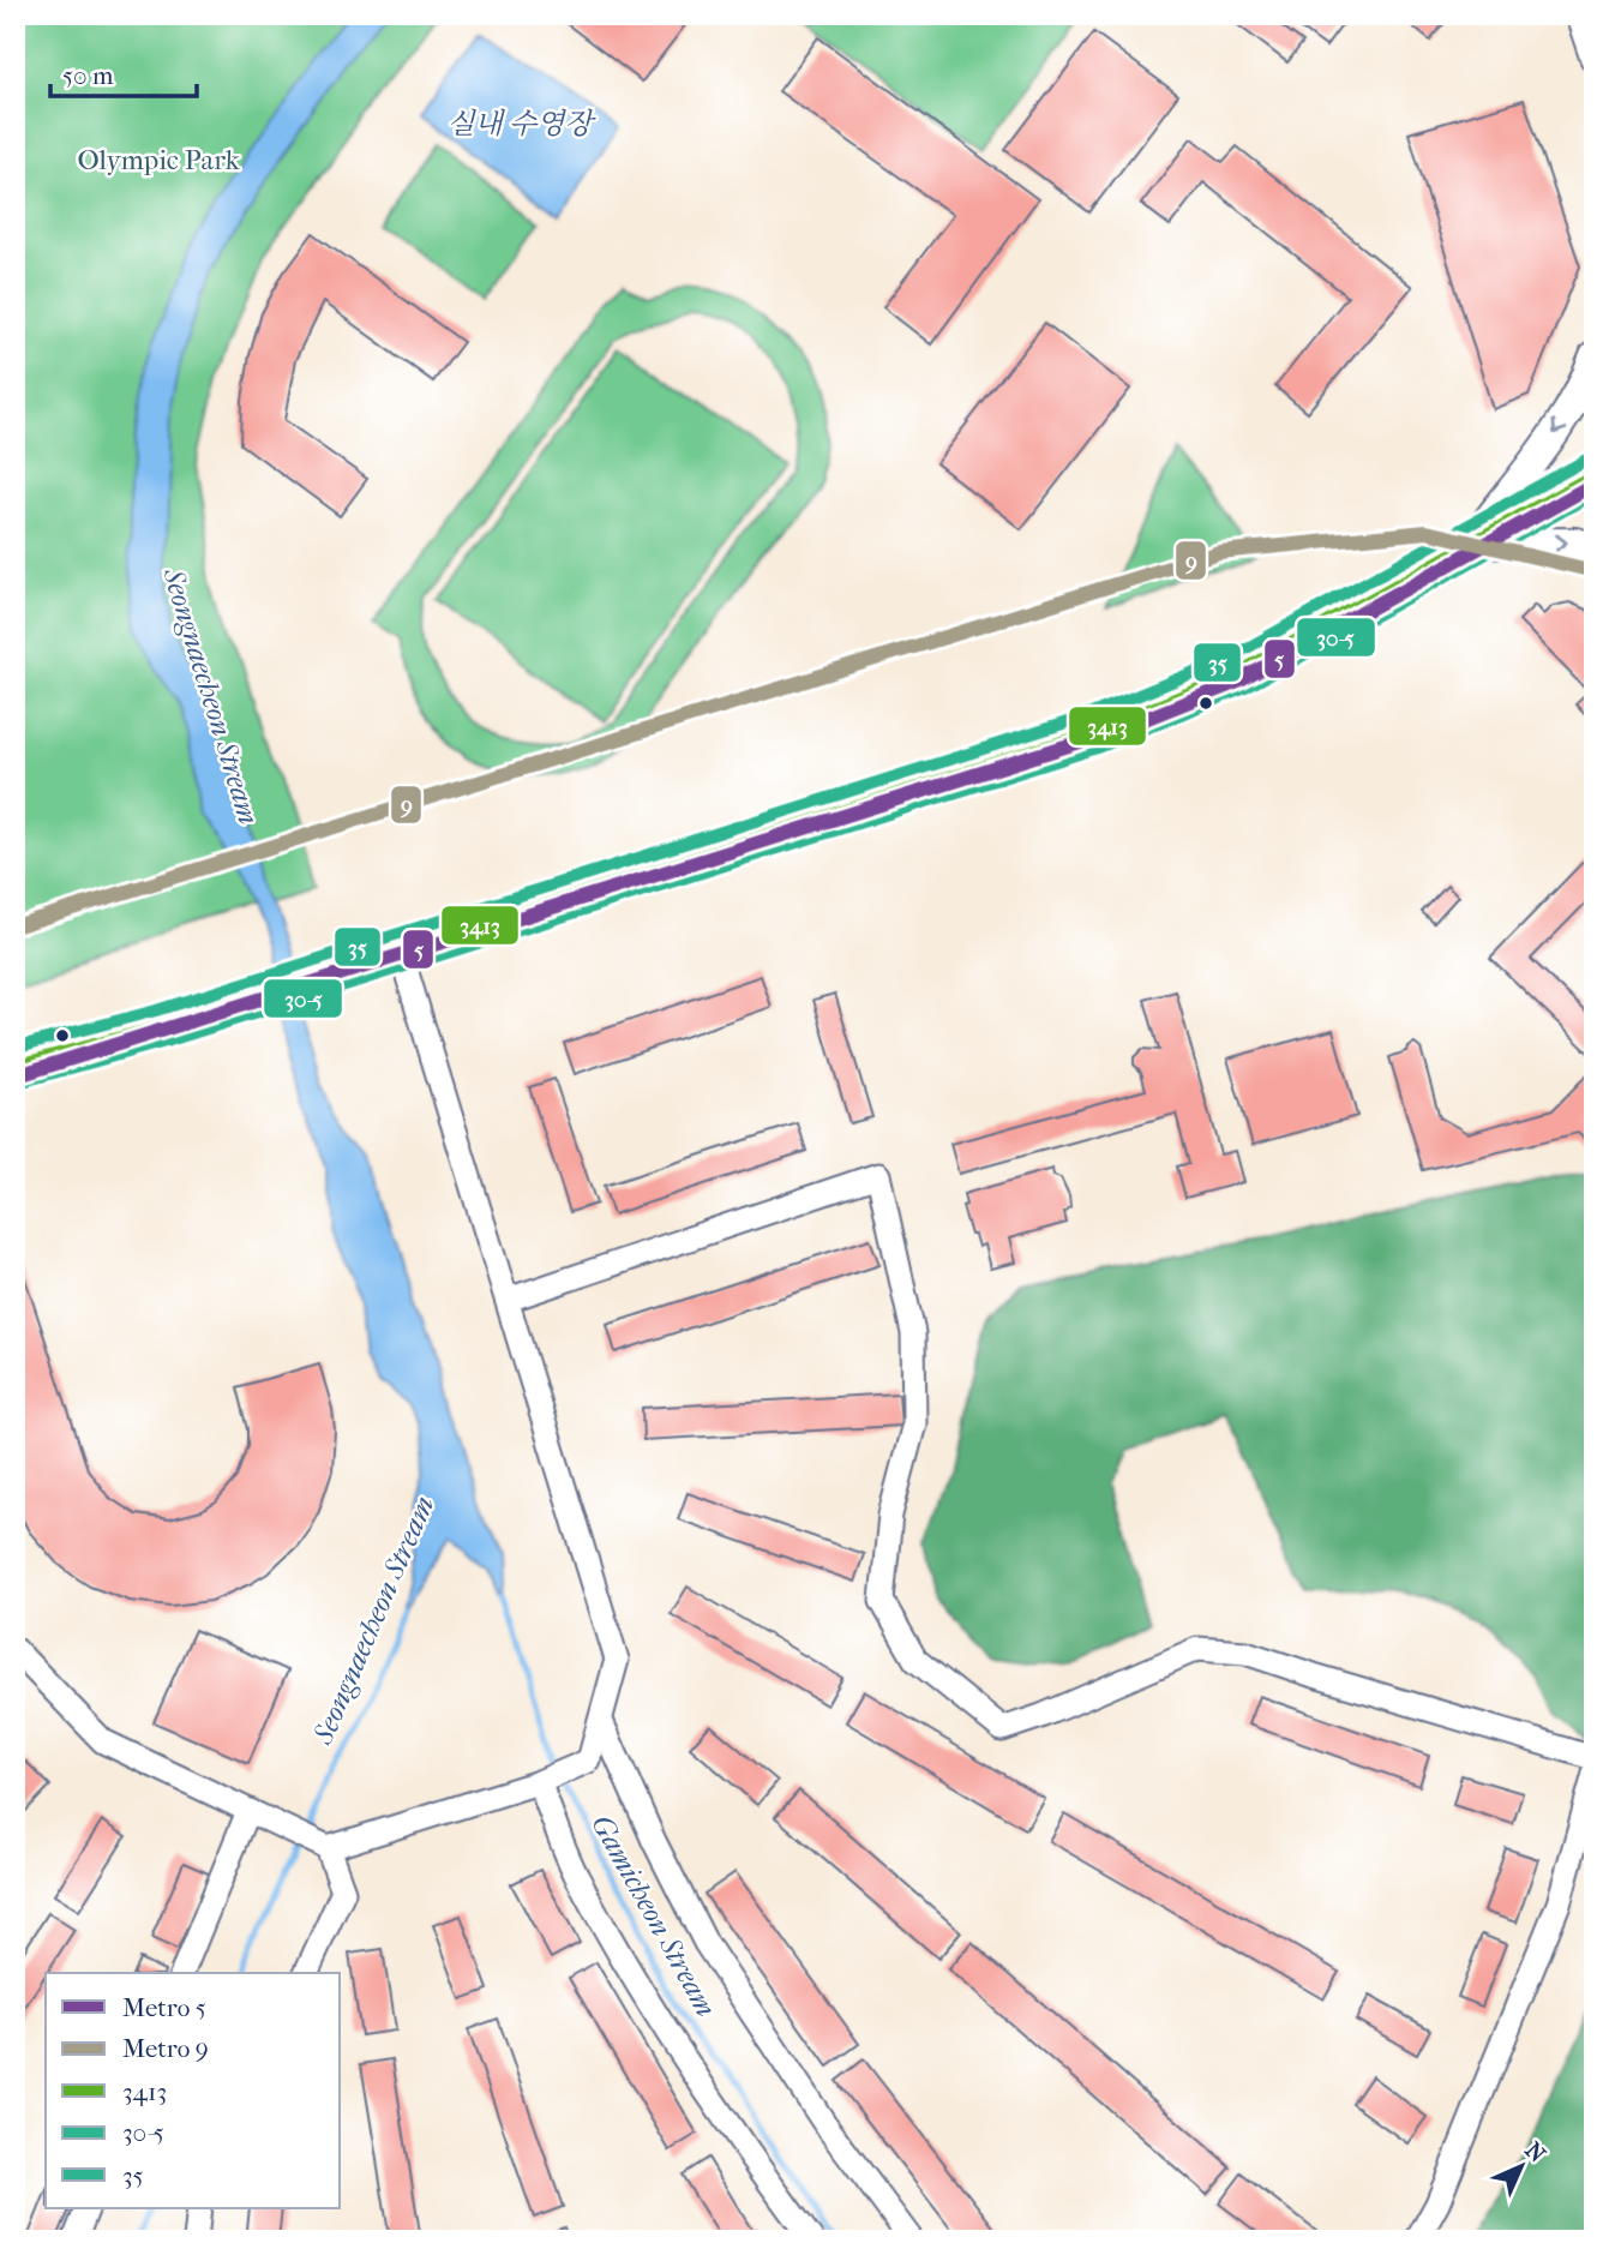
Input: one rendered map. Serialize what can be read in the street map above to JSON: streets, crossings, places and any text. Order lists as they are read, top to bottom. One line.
{"water":["실내 수영장","Seongnaecheon Stream","Gamicheon Stream"],"parks":["Olympic Park"],"lines":["transit line 35","transit line 3413","metro line 5","transit line 30-5","metro line 9"],"legend":["Metro 5","Metro 9","3413","30-5","35"],"scale_bar":"50 m","north":"top right"}
